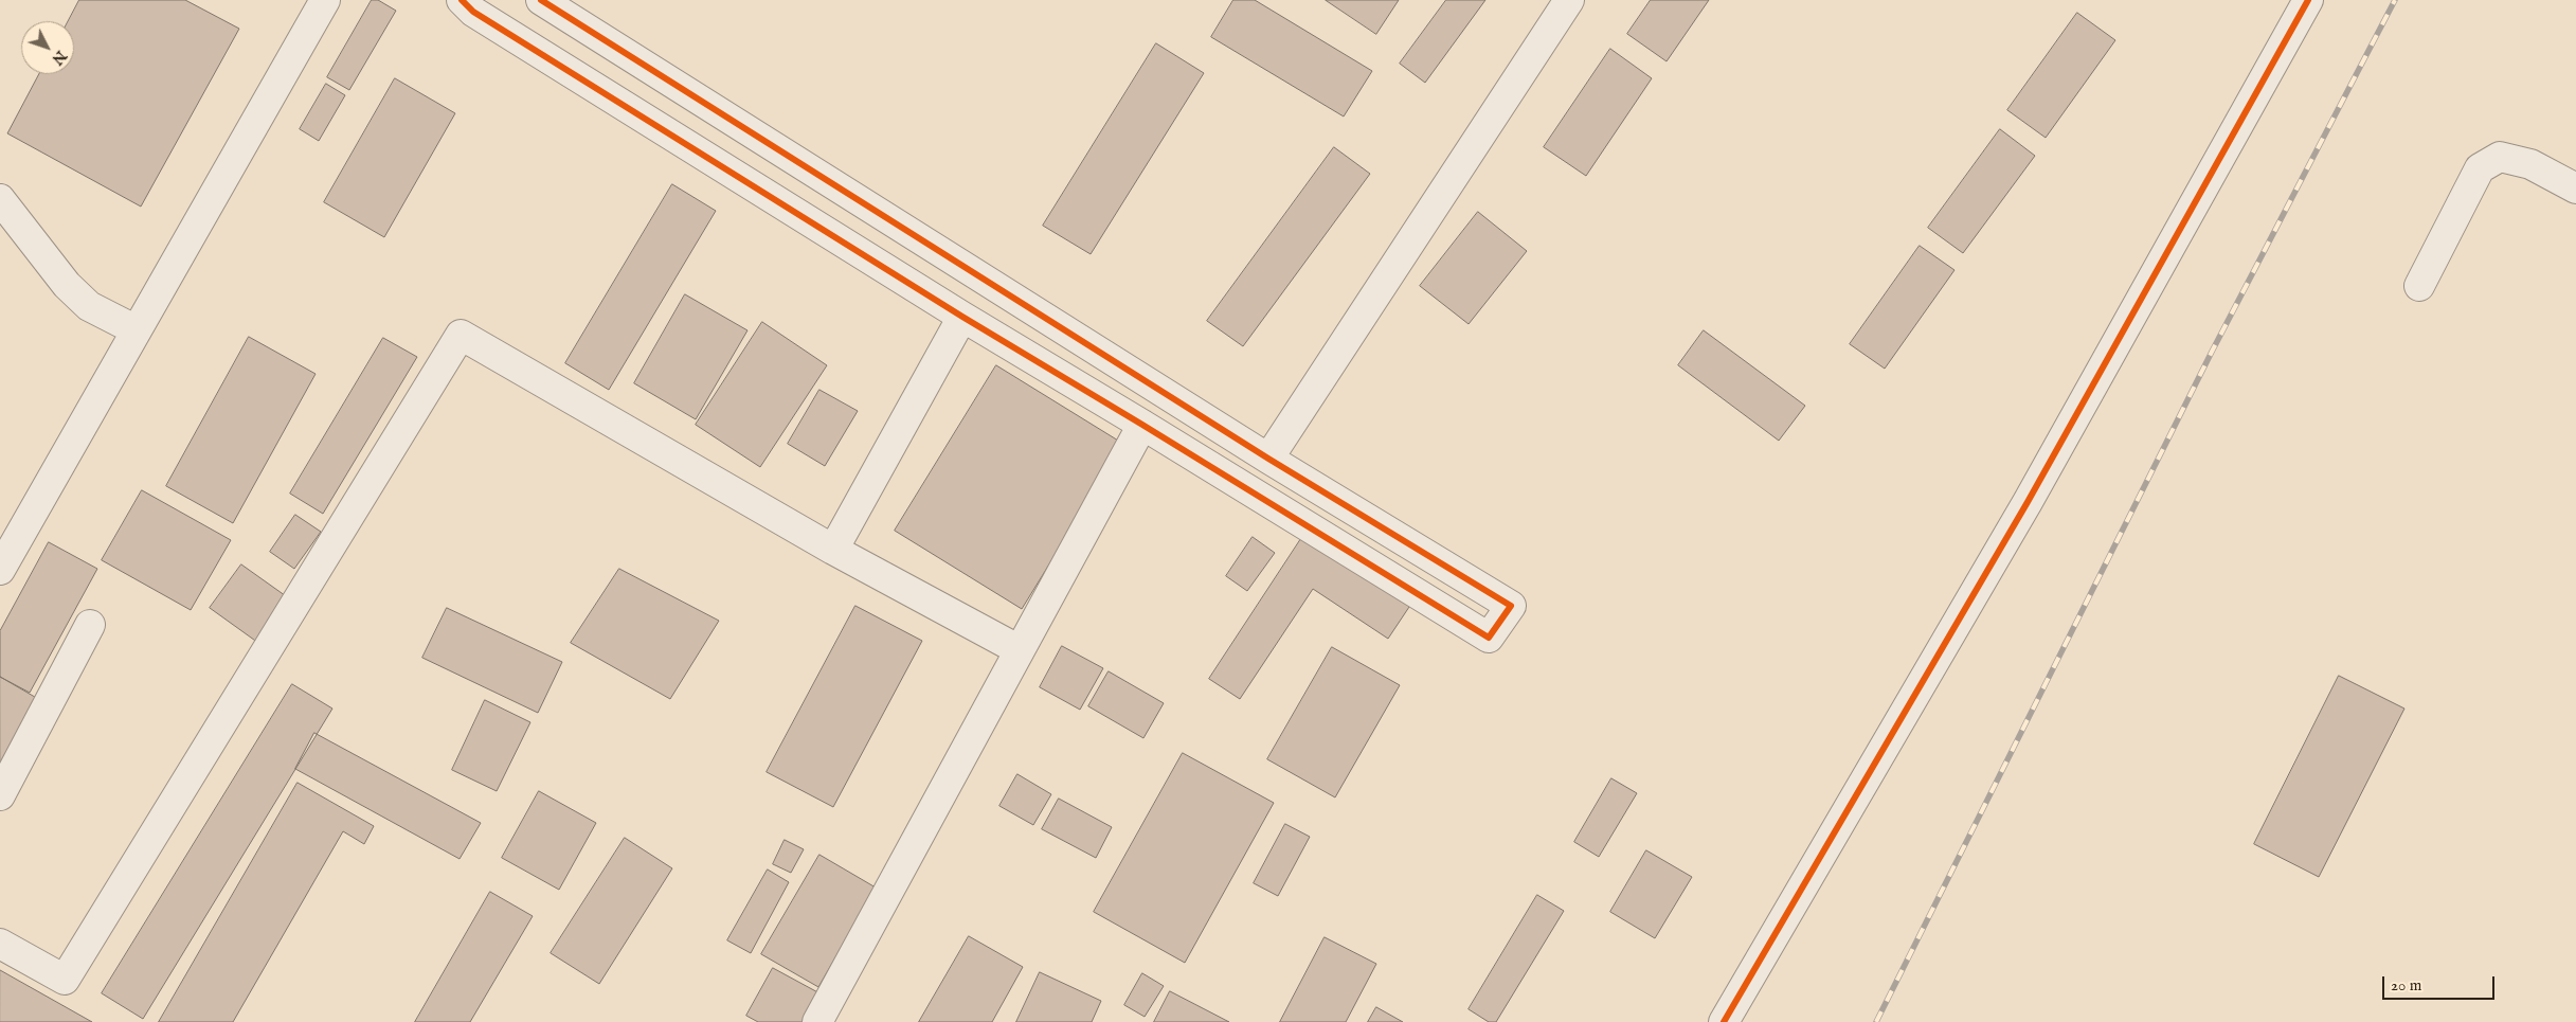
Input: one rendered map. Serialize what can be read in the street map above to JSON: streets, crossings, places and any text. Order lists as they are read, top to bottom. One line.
{"scale_bar":"20 m","north":"bottom right"}
